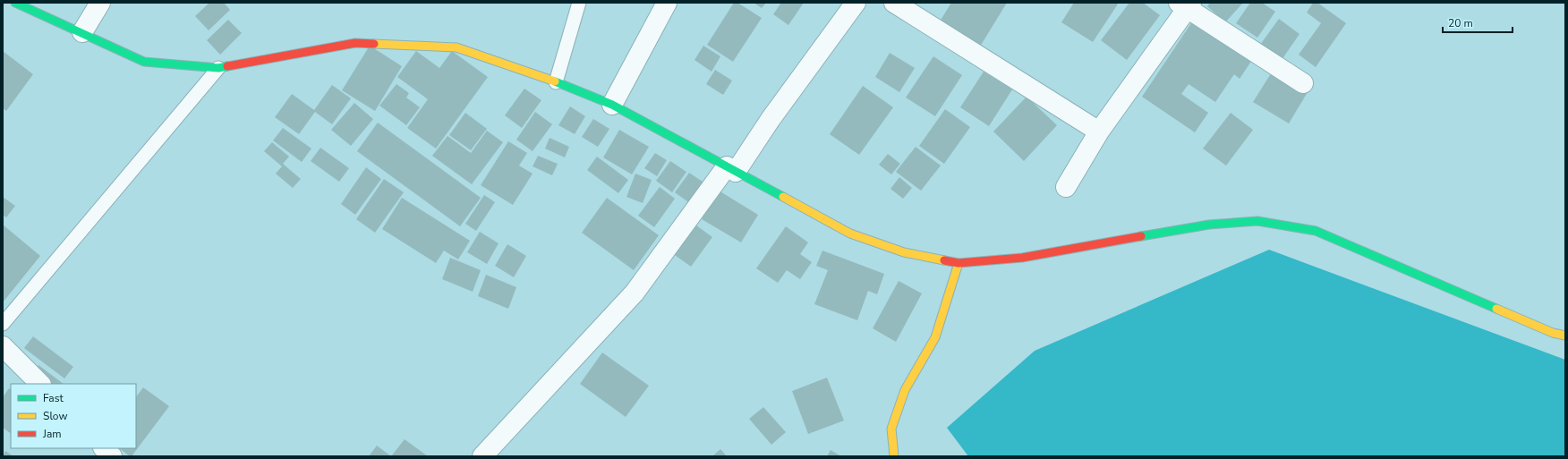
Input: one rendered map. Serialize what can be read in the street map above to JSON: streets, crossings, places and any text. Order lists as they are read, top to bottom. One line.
{"legend":["Fast","Slow","Jam"],"scale_bar":"20 m"}
